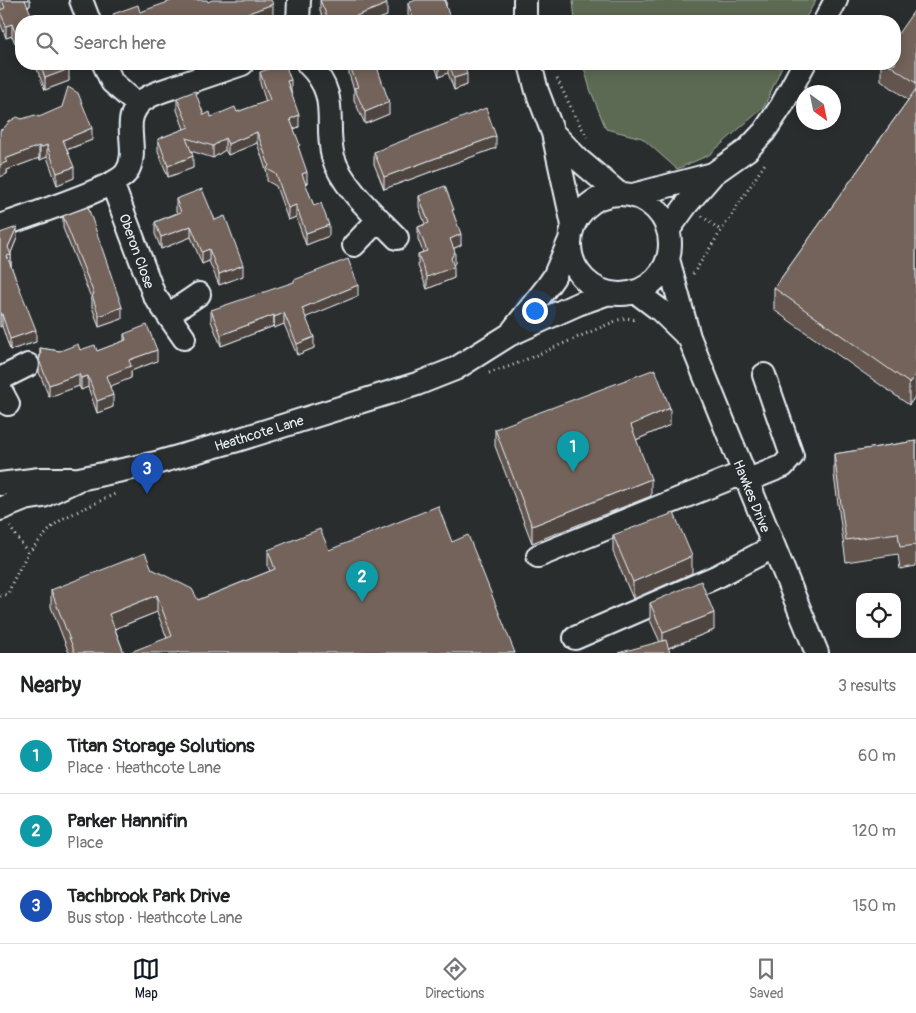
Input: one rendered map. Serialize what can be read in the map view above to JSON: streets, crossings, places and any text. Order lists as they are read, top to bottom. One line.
{"streets":{"street":["Oberon Close","Heathcote Lane","Hawkes Drive"]},"crossings":[["Heathcote Lane","Hawkes Drive"]],"north":"bottom right","page":{"search":"Search here","pins":["1","3","2"],"heading":["Nearby","3 results"],"list":[{"mark":"1","name":"Titan Storage Solutions","note":"Place · Heathcote Lane","value":"60 m"},{"mark":"2","name":"Parker Hannifin","note":"Place","value":"120 m"},{"mark":"3","name":"Tachbrook Park Drive","note":"Bus stop · Heathcote Lane","value":"150 m"}],"nav":["Map","Directions","Saved"]}}
